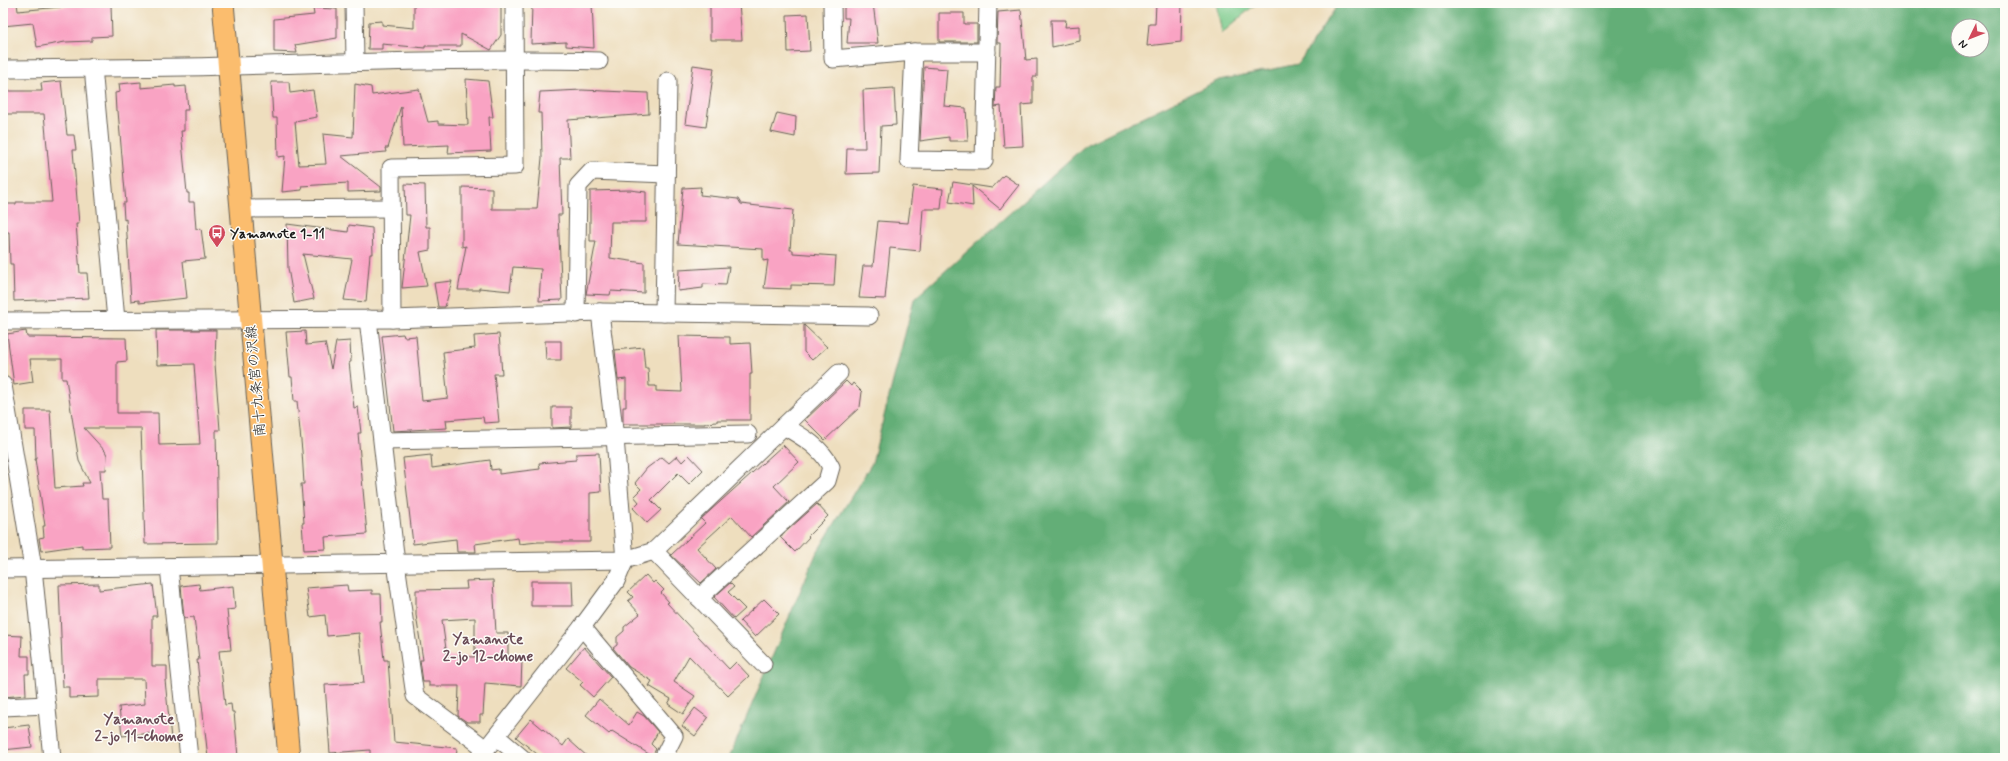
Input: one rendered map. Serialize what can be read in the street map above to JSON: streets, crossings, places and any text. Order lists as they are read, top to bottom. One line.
{"streets":{"main road":["南十九条宮の沢線"]},"districts":["Yamanote 2-jo 12-chome","Yamanote 2-jo 11-chome"],"places":{"bus stop":["Yamanote 1-11"]},"north":"bottom left"}
